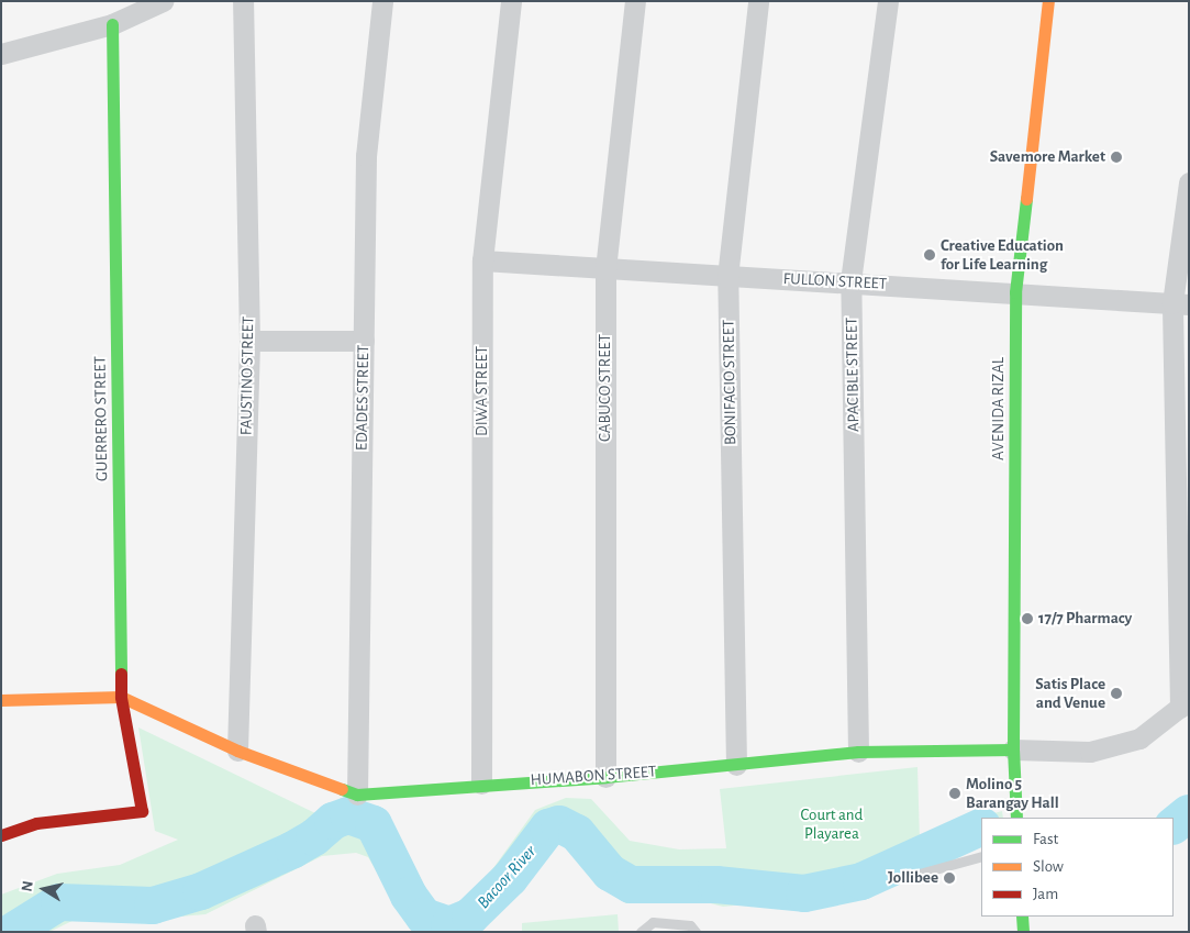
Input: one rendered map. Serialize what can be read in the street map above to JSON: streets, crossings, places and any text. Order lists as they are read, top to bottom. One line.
{"streets":{"street":["FULLON STREET","APACIBLE STREET","FAUSTINO STREET","BONIFACIO STREET","CABUCO STREET","DIWA STREET","EDADES STREET","AVENIDA RIZAL","GUERRERO STREET","HUMABON STREET"]},"crossings":[["FULLON STREET","APACIBLE STREET"],["FULLON STREET","BONIFACIO STREET"],["FULLON STREET","CABUCO STREET"],["FULLON STREET","DIWA STREET"],["FULLON STREET","AVENIDA RIZAL"],["APACIBLE STREET","HUMABON STREET"],["FAUSTINO STREET","HUMABON STREET"],["BONIFACIO STREET","HUMABON STREET"],["CABUCO STREET","HUMABON STREET"],["DIWA STREET","HUMABON STREET"],["EDADES STREET","HUMABON STREET"],["AVENIDA RIZAL","HUMABON STREET"],["GUERRERO STREET","HUMABON STREET"]],"water":["Bacoor River"],"parks":["Court and Playarea"],"places":["Savemore Market","Creative Education for Life Learning","17/7 Pharmacy","Satis Place and Venue","Molino 5 Barangay Hall","Jollibee"],"legend":["Fast","Slow","Jam"],"north":"left"}
